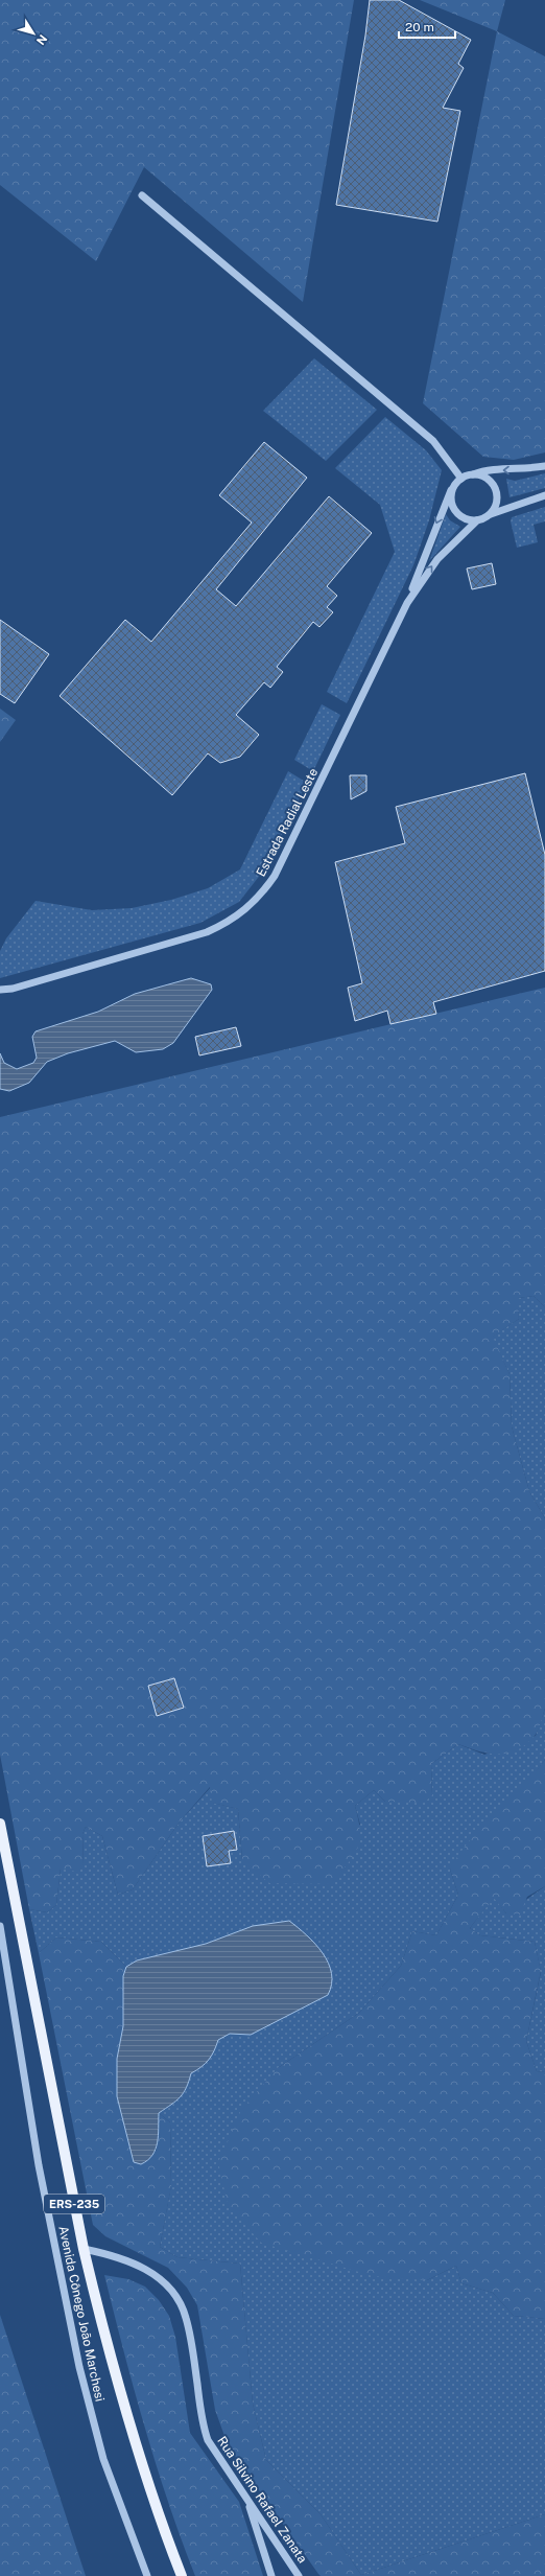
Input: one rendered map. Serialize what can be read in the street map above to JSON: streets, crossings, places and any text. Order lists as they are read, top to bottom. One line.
{"streets":{"main road":["ERS-235"],"street":["Estrada Radial Leste","Avenida Cônego João Marchesi","Rua Silvino Rafael Zanata"]},"crossings":[["ERS-235","Rua Silvino Rafael Zanata"]],"scale_bar":"20 m","north":"bottom right"}
